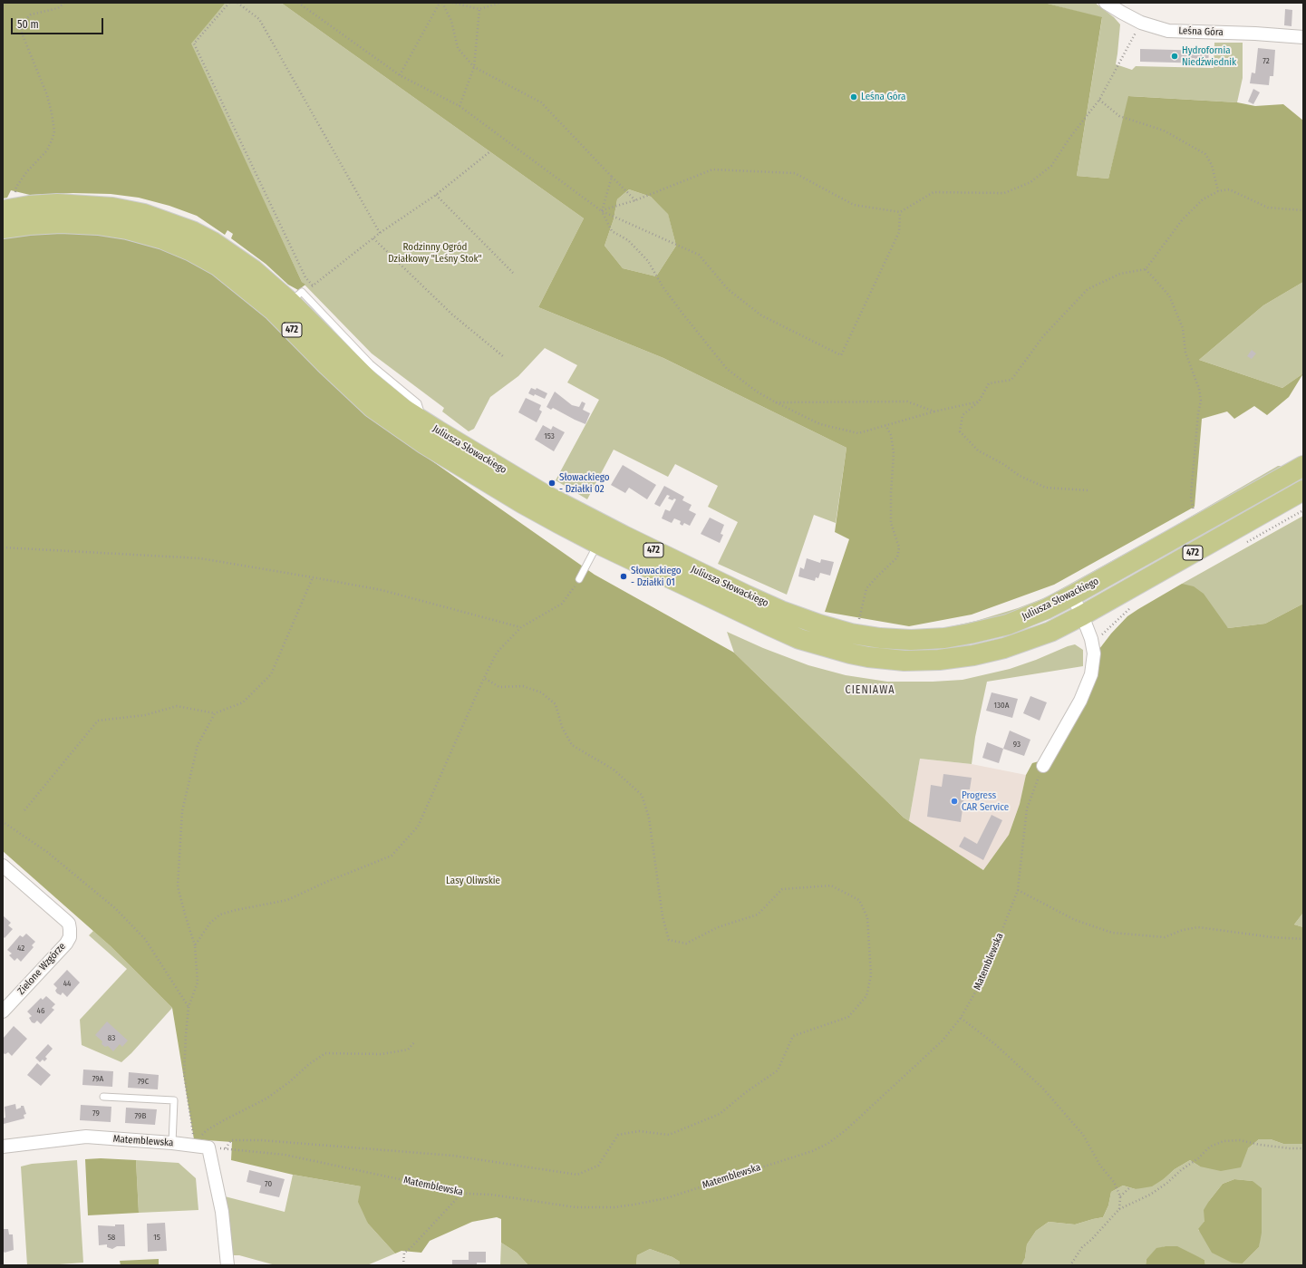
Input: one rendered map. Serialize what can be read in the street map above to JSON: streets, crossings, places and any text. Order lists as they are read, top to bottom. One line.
{"streets":{"main road":["472","Juliusza Słowackiego"],"street":["Leśna Góra","Matemblewska","Zielone Wzgórze"]},"districts":["CIENIAWA"],"parks":["Rodzinny Ogród Działkowy \"Leśny Stok\"","Lasy Oliwskie"],"places":["Hydrofornia Niedźwiednik","Leśna Góra","Słowackiego - Działki 02","Słowackiego - Działki 01","Progress CAR Service"],"house_numbers":["72","153","130A","93","42","44","46","83","79A","79C","79","79B","70","58","15"],"scale_bar":"50 m"}
